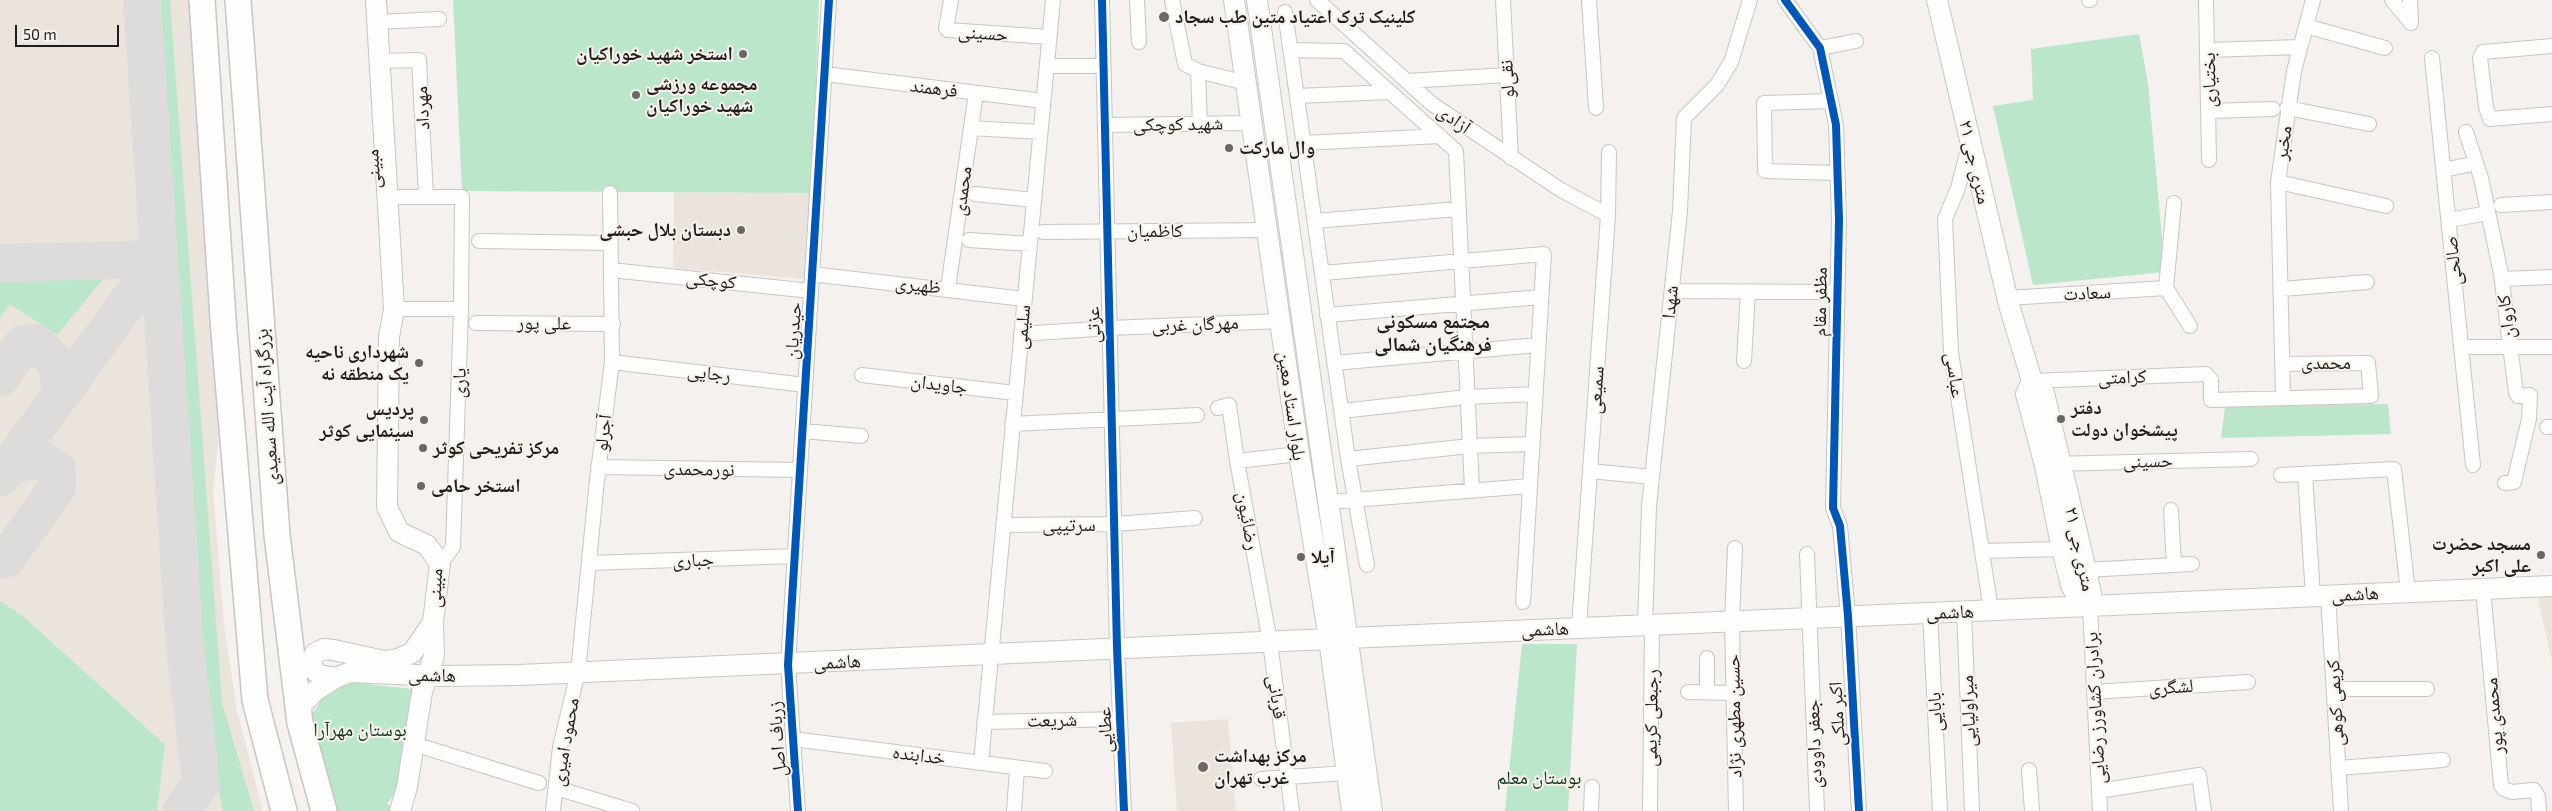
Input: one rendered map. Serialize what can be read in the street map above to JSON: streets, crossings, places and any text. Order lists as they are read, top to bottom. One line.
{"streets":{"highway":["بزرگراه آیت الله سعیدی"],"main road":["۲۱ متری جی","مبینی","بلوار استاد معین","هاشمی"],"street":["حسینی","نقی‌لو","بختیاری","فرهمند","مهرداد","آزادی","شهید کوچکی","مخبر","محمدی","کاظمیان","صالحی","کوچکی","ظهیری","سعادت","شهدا","مظفر مقام","کاروان","علی پور","مهرگان غربی","عزتی","سلیمی","حیدریان","رجایی","عباسی","کرامتی","یاری","جاویدان","سمیعی","آجرلو","نورمحمدی","رضائیون","سرتیپی","جباری","لشگری","قربانی","کریمی کوهی","برادران کشاورز رضایی","میراولیایی","بابایی","اکبر ملکی","حسین مطهری نژاد","محمدی پور","رجبعلی کریمی","شریعت","عطایی","زرباف اصل","محمود امیری","جعفر داوودی","خدابنده"]},"crossings":[["حسینی","۲۱ متری جی"],["حسینی","سلیمی"],["نقی‌لو","آزادی"],["فرهمند","محمدی"],["فرهمند","سلیمی"],["فرهمند","حیدریان"],["مهرداد","مبینی"],["مهرداد","یاری"],["آزادی","سمیعی"],["شهید کوچکی","عزتی"],["شهید کوچکی","بلوار استاد معین"],["مخبر","محمدی"],["مخبر","کرامتی"],["۲۱ متری جی","سعادت"],["۲۱ متری جی","عباسی"],["۲۱ متری جی","کرامتی"],["۲۱ متری جی","هاشمی"],["۲۱ متری جی","برادران کشاورز رضایی"],["مبینی","یاری"],["محمدی","ظهیری"],["محمدی","کرامتی"],["کاظمیان","عزتی"],["کاظمیان","بلوار استاد معین"],["کوچکی","حیدریان"],["کوچکی","آجرلو"],["ظهیری","سلیمی"],["ظهیری","حیدریان"],["شهدا","هاشمی"],["شهدا","رجبعلی کریمی"],["مظفر مقام","هاشمی"],["مظفر مقام","اکبر ملکی"],["علی پور","آجرلو"],["مهرگان غربی","عزتی"],["مهرگان غربی","سلیمی"],["مهرگان غربی","بلوار استاد معین"],["عزتی","سرتیپی"],["عزتی","هاشمی"],["عزتی","عطایی"],["سلیمی","جاویدان"],["سلیمی","سرتیپی"],["سلیمی","هاشمی"],["سلیمی","شریعت"],["سلیمی","خدابنده"],["حیدریان","رجایی"],["حیدریان","نورمحمدی"],["حیدریان","جباری"],["حیدریان","هاشمی"],["حیدریان","زرباف اصل"],["رجایی","آجرلو"],["عباسی","هاشمی"],["سمیعی","هاشمی"],["بلوار استاد معین","هاشمی"],["بزرگراه آیت الله سعیدی","هاشمی"],["آجرلو","نورمحمدی"],["آجرلو","جباری"],["آجرلو","هاشمی"],["آجرلو","محمود امیری"],["رضائیون","هاشمی"],["رضائیون","قربانی"],["هاشمی","قربانی"],["هاشمی","کریمی کوهی"],["هاشمی","برادران کشاورز رضایی"],["هاشمی","میراولیایی"],["هاشمی","بابایی"],["هاشمی","اکبر ملکی"],["هاشمی","حسین مطهری نژاد"],["هاشمی","محمدی پور"],["هاشمی","رجبعلی کریمی"],["هاشمی","عطایی"],["هاشمی","زرباف اصل"],["هاشمی","محمود امیری"],["هاشمی","جعفر داوودی"],["لشگری","برادران کشاورز رضایی"],["شریعت","عطایی"],["زرباف اصل","خدابنده"]],"districts":["مجتمع مسکونی فرهنگیان شمالی"],"parks":["بوستان مهرآرا","بوستان معلم"],"places":["کلینیک ترک اعتیاد متین طب سجاد","استخر شهید خوراکیان","مجموعه ورزشی شهید خوراکیان","وال مارکت","دبستان بلال حبشی","شهرداری ناحیه یک منطقه نه","دفتر پیشخوان دولت","پردیس سینمایی کوثر","مرکز تفریحی کوثر","استخر حامی","مسجد حضرت علی اکبر","آیلا","مرکز بهداشت غرب تهران"],"scale_bar":"50 m"}
